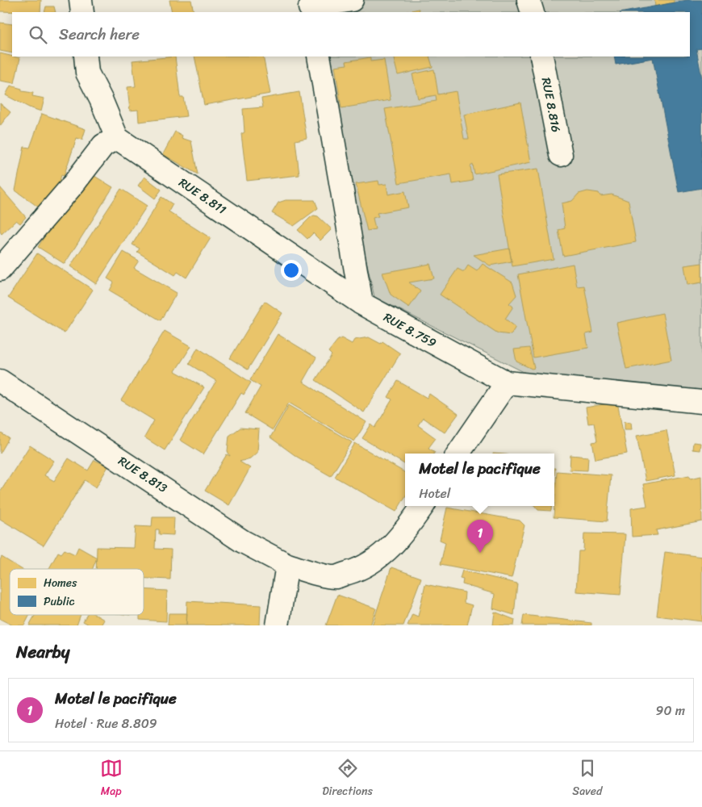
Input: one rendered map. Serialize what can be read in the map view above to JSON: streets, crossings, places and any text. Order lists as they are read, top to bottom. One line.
{"streets":{"street":["RUE 8.816","RUE 8.811","RUE 8.759","RUE 8.813"]},"crossings":[["RUE 8.811","RUE 8.759"]],"legend":["Homes","Public"],"page":{"search":"Search here","popup":["Motel le pacifique","Hotel"],"pins":"1","heading":"Nearby","list":[{"mark":"1","name":"Motel le pacifique","note":"Hotel · Rue 8.809","value":"90 m"}],"nav":["Map","Directions","Saved"]}}
